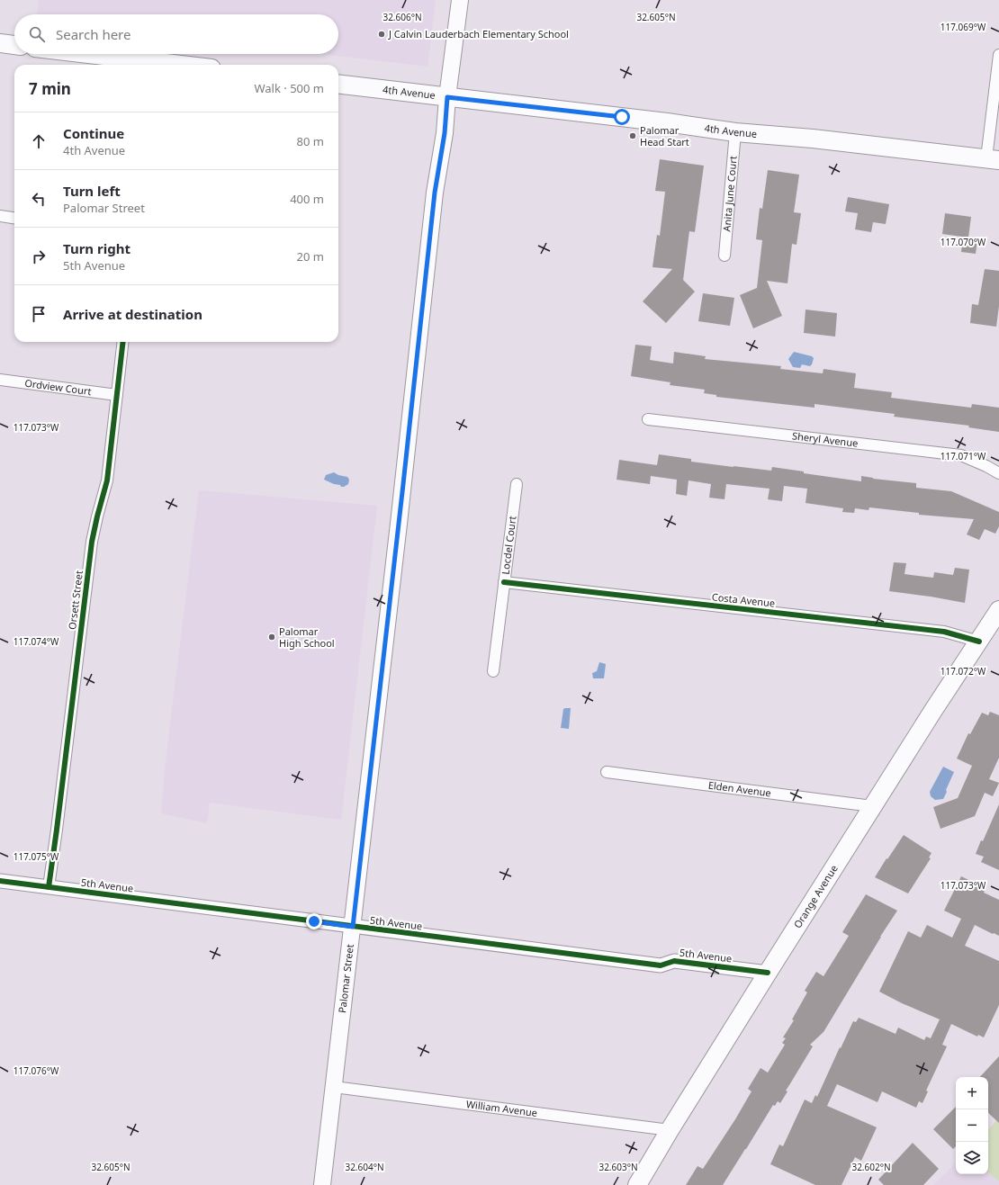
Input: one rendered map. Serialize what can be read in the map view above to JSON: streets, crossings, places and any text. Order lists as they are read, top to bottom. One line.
{"streets":{"main road":["4th Avenue","Orange Avenue","Palomar Street"],"street":["Anita June Court","Ordview Court","Sheryl Avenue","Locdel Court","Orsett Street","Costa Avenue","Elden Avenue","5th Avenue","William Avenue"]},"crossings":[["4th Avenue","Anita June Court"],["4th Avenue","Palomar Street"],["Ordview Court","Orsett Street"],["Locdel Court","Costa Avenue"],["Orsett Street","5th Avenue"],["Costa Avenue","Orange Avenue"],["Elden Avenue","Orange Avenue"],["5th Avenue","Orange Avenue"],["5th Avenue","Palomar Street"],["Orange Avenue","William Avenue"],["Palomar Street","William Avenue"]],"places":["J Calvin Lauderbach Elementary School","Palomar Head Start","Palomar High School"],"page":{"search":"Search here","heading":["7 min","Walk · 500 m"],"list":[["Continue","4th Avenue","80 m"],["Turn left","Palomar Street","400 m"],["Turn right","5th Avenue","20 m"],"Arrive at destination"],"map_buttons":["+","−"]},"coordinates":["32.606°N","32.605°N","117.069°W","117.070°W","117.073°W","117.071°W","117.074°W","117.072°W","117.075°W","117.076°W","32.604°N","32.603°N","32.602°N"]}
